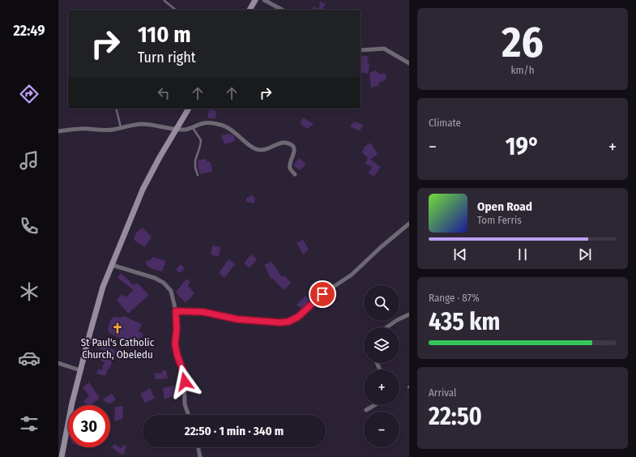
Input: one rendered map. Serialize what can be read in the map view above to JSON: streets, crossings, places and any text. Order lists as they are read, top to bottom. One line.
{"places":{"church":["St Paul's Catholic Church, Obeledu"]},"page":{"tabs":"22:49","tile":[["26","km/h"],"Climate",["Range · 87%","435 km"],["Arrival","22:50"]],"turn":["110 m","Turn right"],"heat":["−","19°","+"],"song":["Open Road","Tom Ferris"],"map_buttons":["+","−"],"limit":"30","trip":"22:50 · 1 min · 340 m"}}
